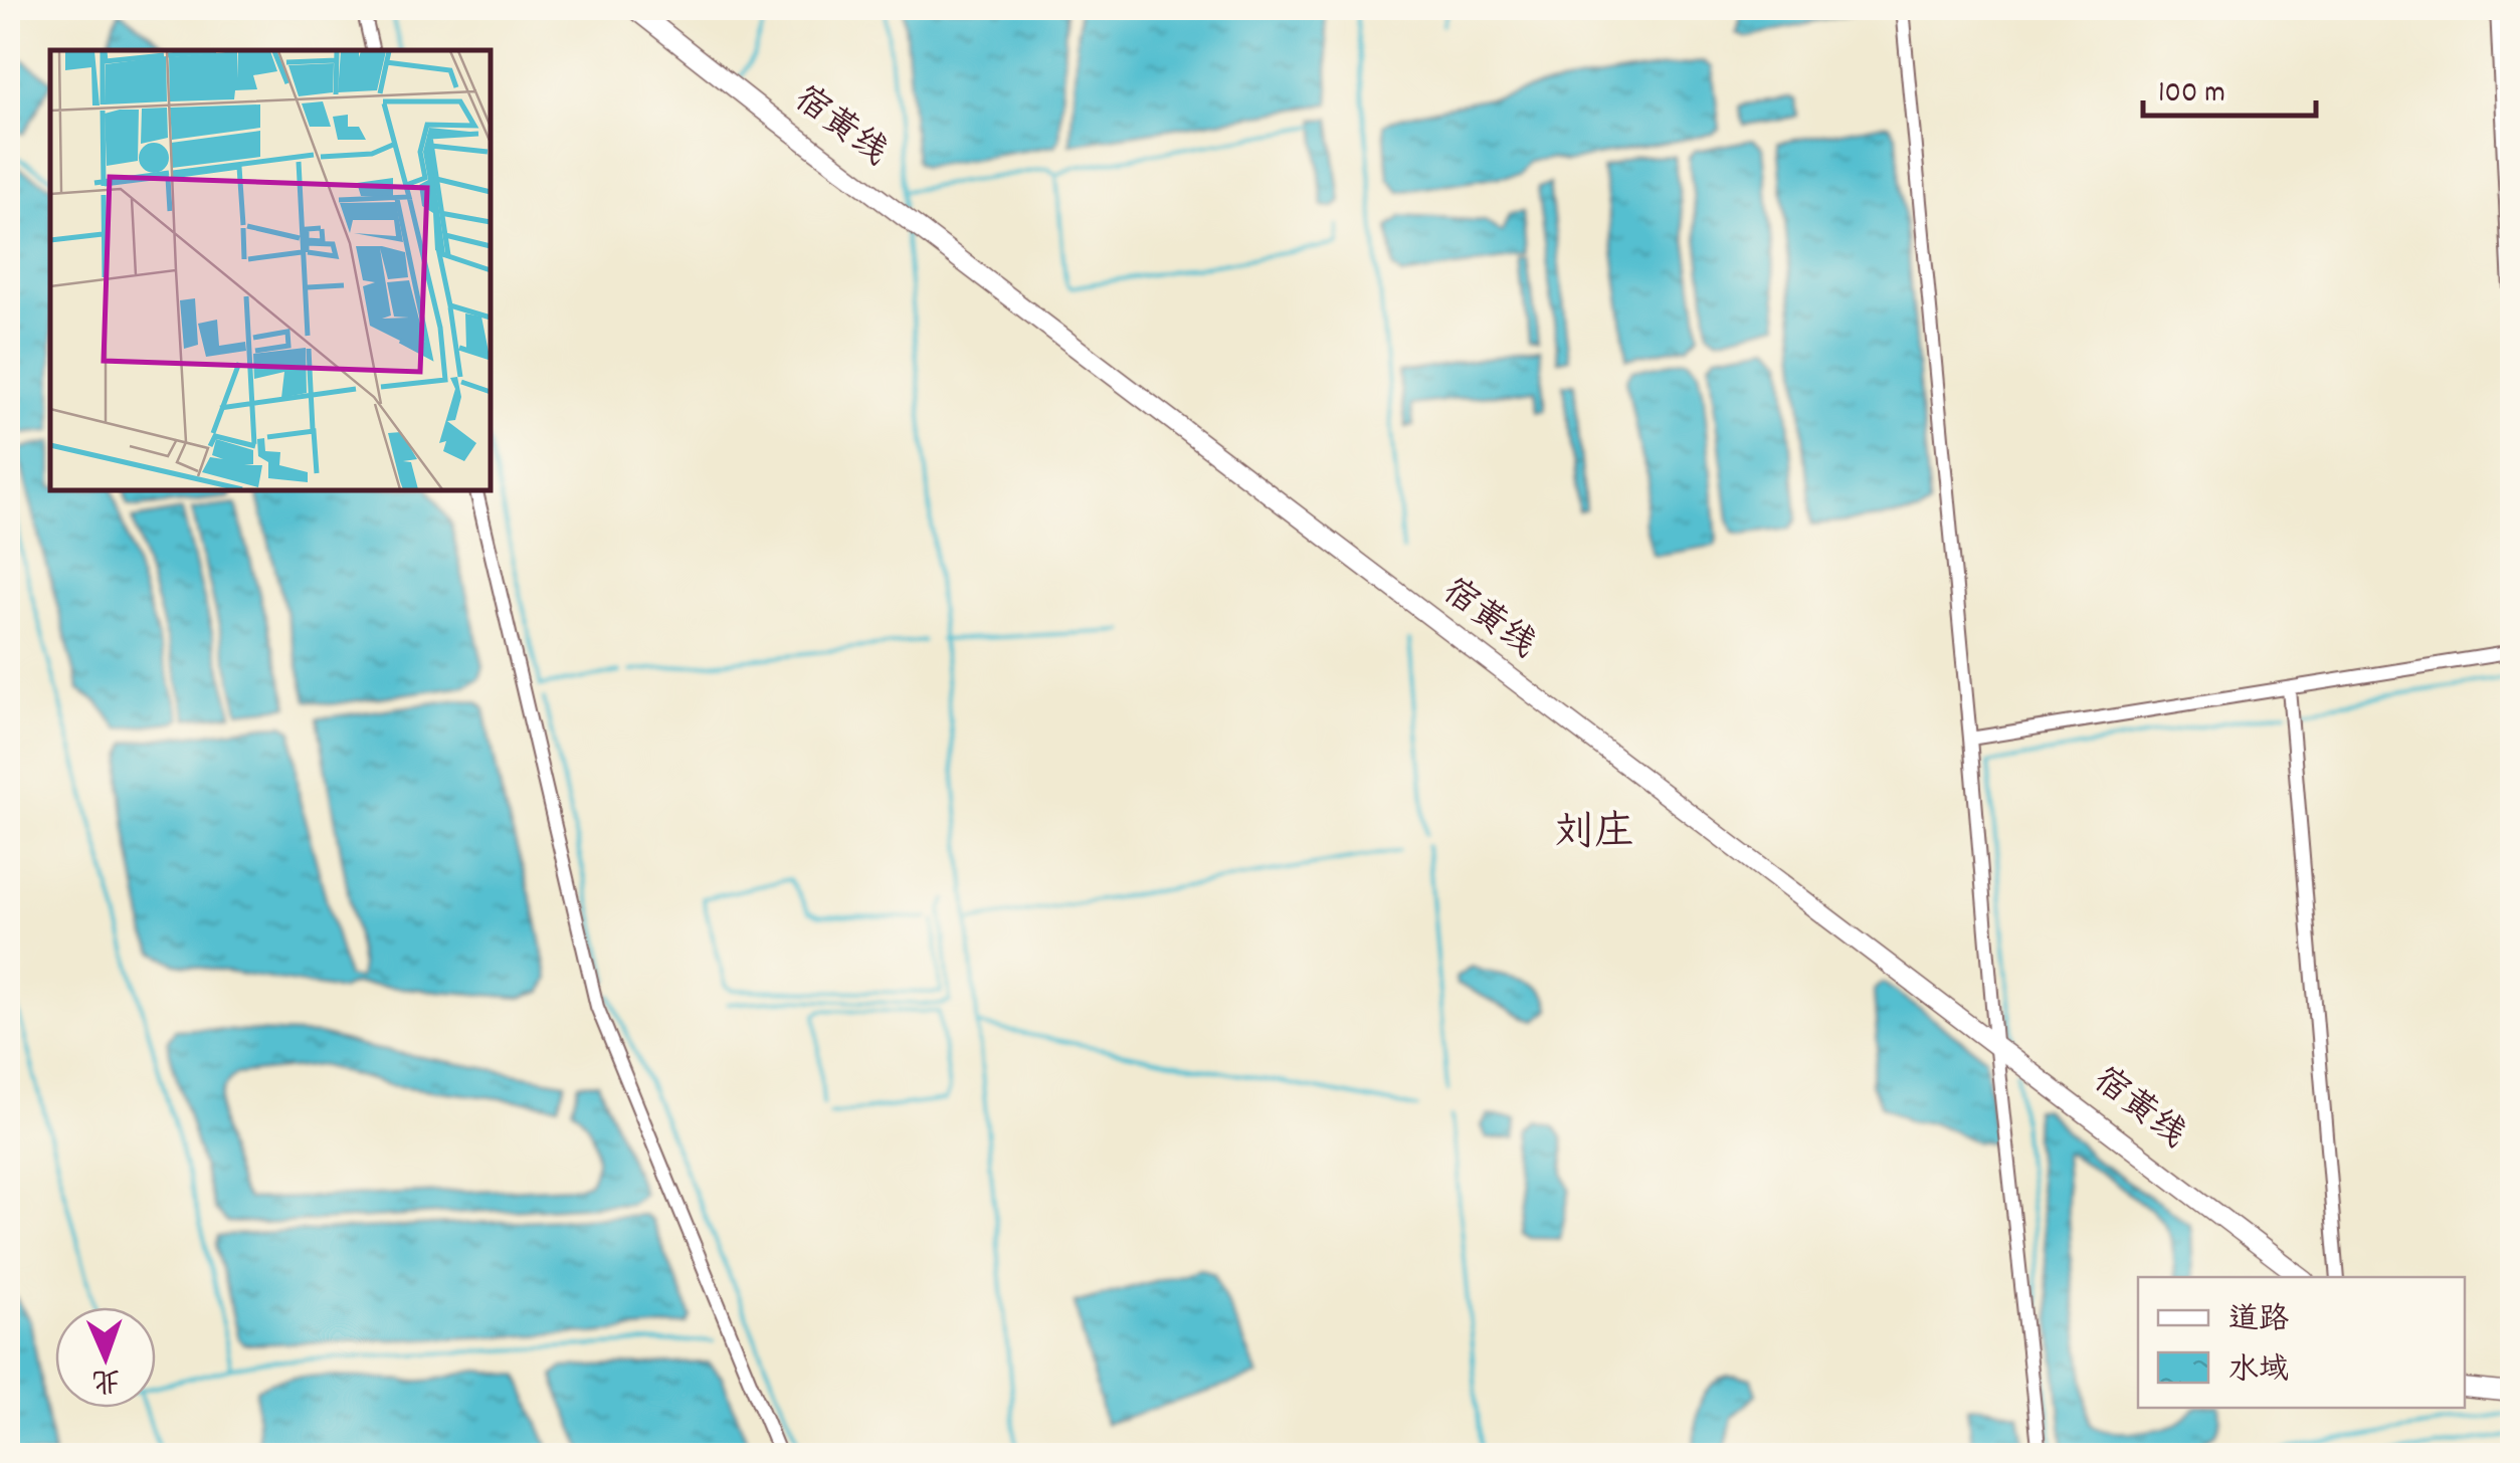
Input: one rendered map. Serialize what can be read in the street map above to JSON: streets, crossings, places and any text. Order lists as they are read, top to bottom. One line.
{"streets":{"main road":["宿黄线"]},"districts":["刘庄"],"legend":["道路","水域"],"scale_bar":"100 m","north":"bottom"}
